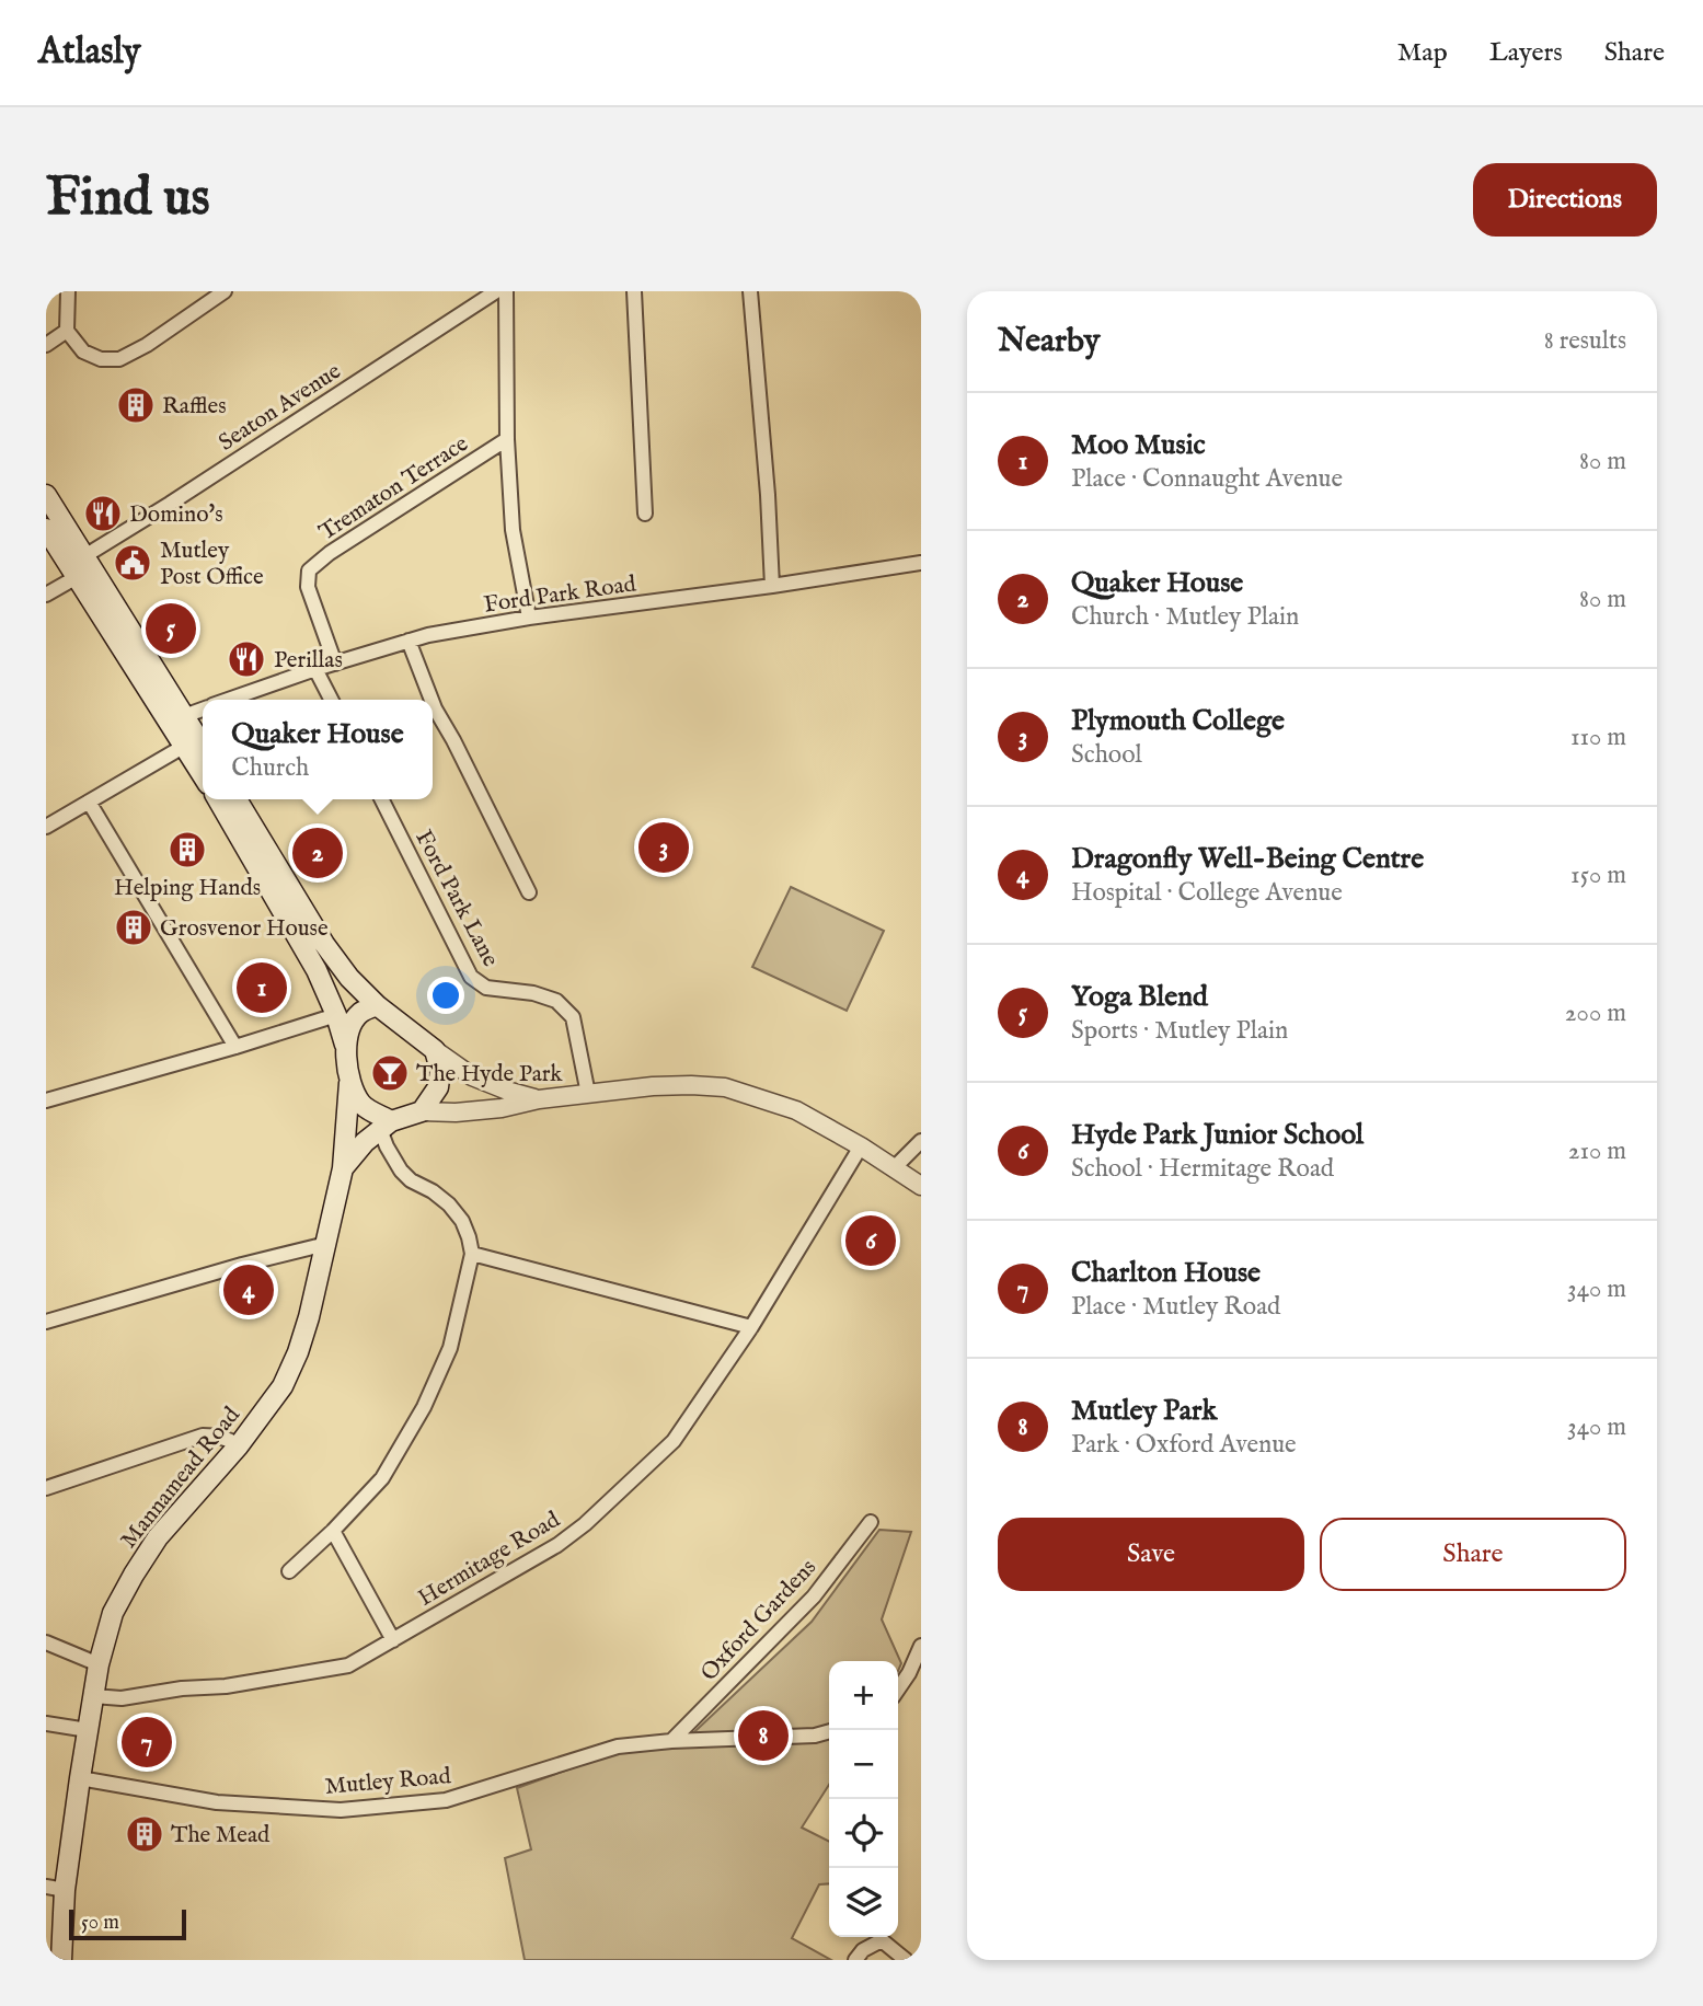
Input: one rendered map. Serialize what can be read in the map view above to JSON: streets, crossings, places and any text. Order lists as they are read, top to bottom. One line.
{"streets":{"main road":["Mannamead Road"],"street":["Seaton Avenue","Trematon Terrace","Ford Park Road","Ford Park Lane","Hermitage Road","Oxford Gardens","Mutley Road"]},"crossings":[["Trematon Terrace","Ford Park Road"],["Mannamead Road","Hermitage Road"],["Mannamead Road","Mutley Road"],["Oxford Gardens","Mutley Road"]],"places":{"building":["Raffles","Helping Hands","Grosvenor House","The Mead"],"restaurant":["Domino's","Perillas"],"public building":["Mutley Post Office"],"bar":["The Hyde Park"]},"scale_bar":"50 m","page":{"header":"Atlasly","nav":["Map","Layers","Share"],"buttons":["Directions",["Save","Share"]],"title":"Find us","heading":["Nearby","8 results"],"list":[{"mark":"1","name":"Moo Music","note":"Place · Connaught Avenue","value":"80 m"},{"mark":"2","name":"Quaker House","note":"Church · Mutley Plain","value":"80 m"},{"mark":"3","name":"Plymouth College","note":"School","value":"110 m"},{"mark":"4","name":"Dragonfly Well-Being Centre","note":"Hospital · College Avenue","value":"150 m"},{"mark":"5","name":"Yoga Blend","note":"Sports · Mutley Plain","value":"200 m"},{"mark":"6","name":"Hyde Park Junior School","note":"School · Hermitage Road","value":"210 m"},{"mark":"7","name":"Charlton House","note":"Place · Mutley Road","value":"340 m"},{"mark":"8","name":"Mutley Park","note":"Park · Oxford Avenue","value":"340 m"}],"pins":["5","3","2","1","6","4","8","7"],"popup":["Quaker House","Church"],"map_buttons":["+","−"],"scale":"50 m"}}
